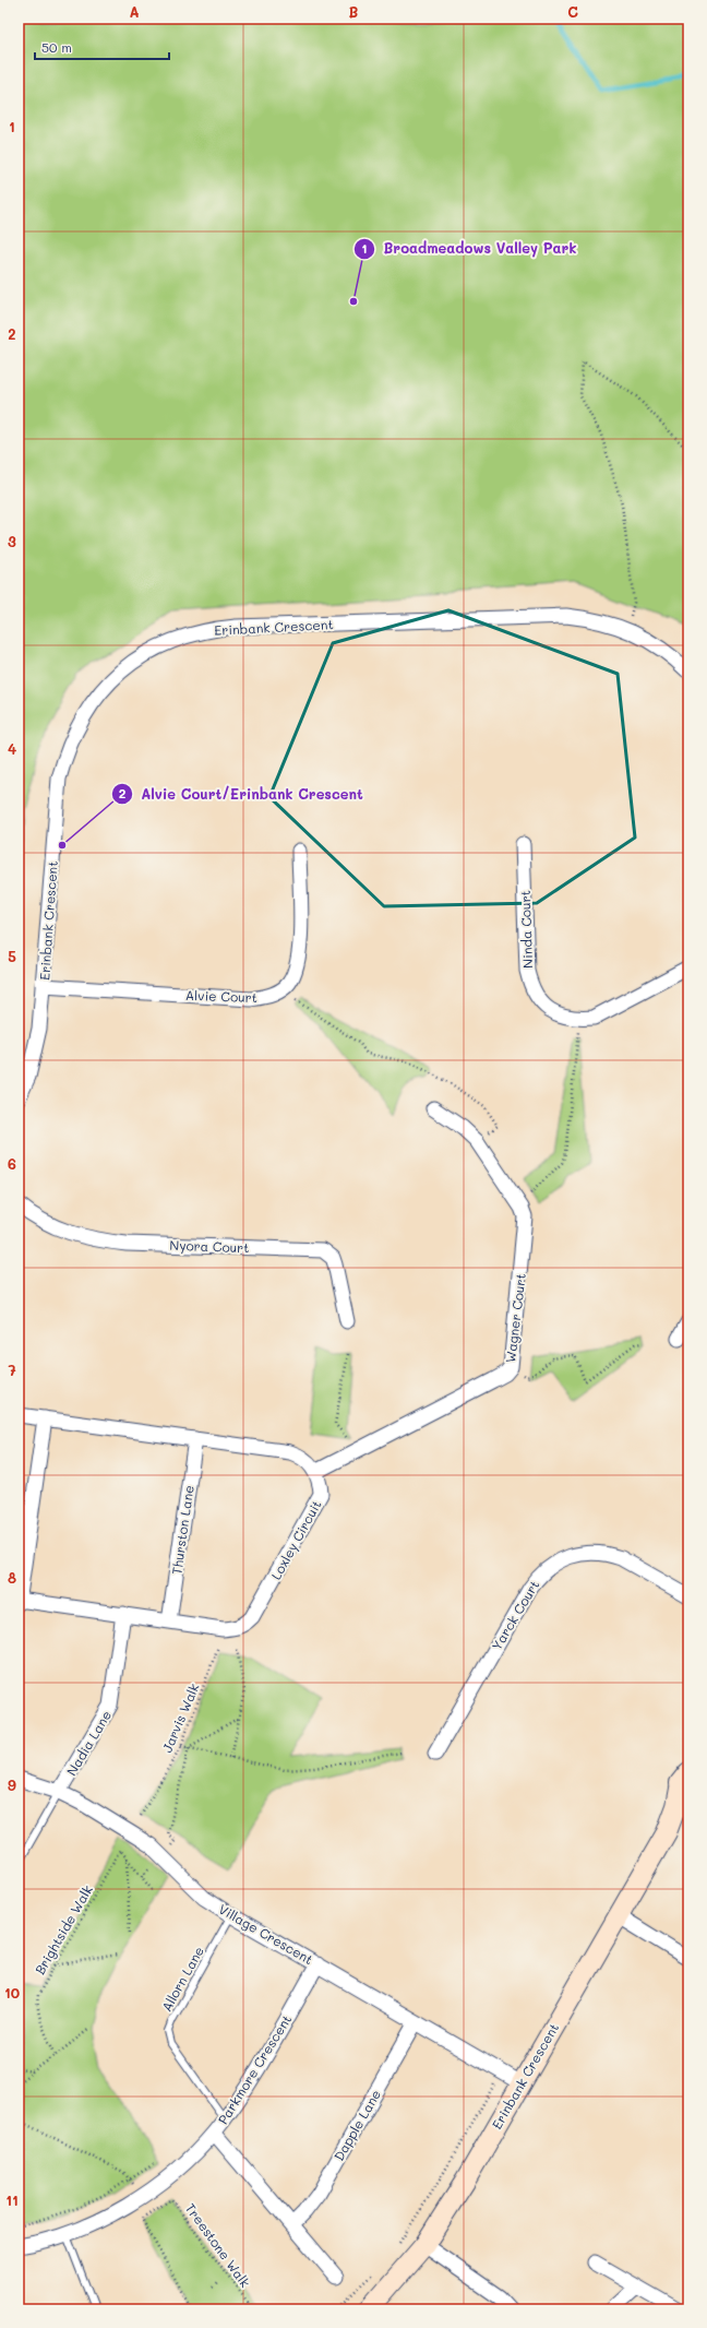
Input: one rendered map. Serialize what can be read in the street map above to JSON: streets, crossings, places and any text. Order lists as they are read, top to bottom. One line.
{"streets":{"street":["Erinbank Crescent","Ninda Court","Alvie Court","Nyora Court","Wagner Court","Thurston Lane","Loxley Circuit","Yarck Court","Nadia Lane","Village Crescent","Parkmore Crescent","Dapple Lane"],"lane":["Allorn Lane"],"path":["Jarvis Walk","Brightside Walk","Treestone Walk"]},"crossings":[["Erinbank Crescent","Alvie Court"],["Erinbank Crescent","Village Crescent"],["Wagner Court","Loxley Circuit"],["Thurston Lane","Loxley Circuit"],["Loxley Circuit","Nadia Lane"],["Nadia Lane","Village Crescent"],["Village Crescent","Allorn Lane"],["Village Crescent","Parkmore Crescent"],["Village Crescent","Dapple Lane"],["Allorn Lane","Parkmore Crescent"]],"places":["Broadmeadows Valley Park","Alvie Court/Erinbank Crescent"],"scale_bar":"50 m","grid":{"columns":["A","B","C"],"rows":["1","2","3","4","5","6","7","8","9","10","11"]}}
